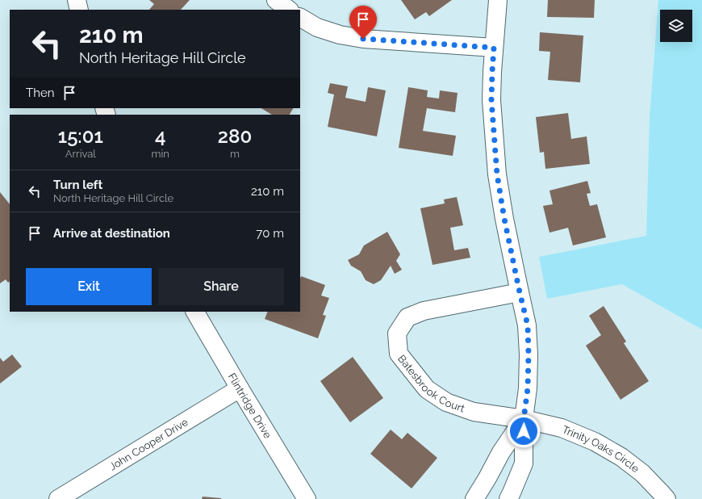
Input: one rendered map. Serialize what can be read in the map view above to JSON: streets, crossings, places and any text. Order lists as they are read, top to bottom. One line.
{"streets":{"street":["Batesbrook Court","Flintridge Drive","John Cooper Drive","Trinity Oaks Circle"]},"crossings":[["Batesbrook Court","Trinity Oaks Circle"],["Flintridge Drive","John Cooper Drive"]],"page":{"turn":["210 m","North Heritage Hill Circle"],"then":"Then","eta":["15:01","Arrival","4","min","280","m"],"list":[{"name":"Turn left","note":"North Heritage Hill Circle","value":"210 m"},{"name":"Arrive at destination","value":"70 m"}],"buttons":["Exit","Share"]}}
